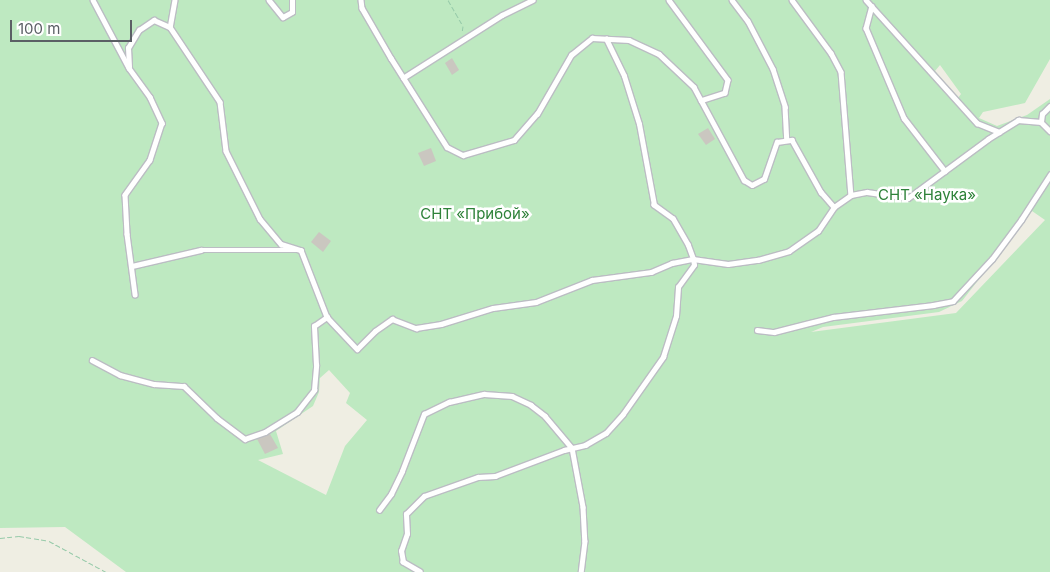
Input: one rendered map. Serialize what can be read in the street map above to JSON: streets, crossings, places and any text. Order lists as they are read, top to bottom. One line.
{"parks":["СНТ «Наука»","СНТ «Прибой»"],"scale_bar":"100 m"}
